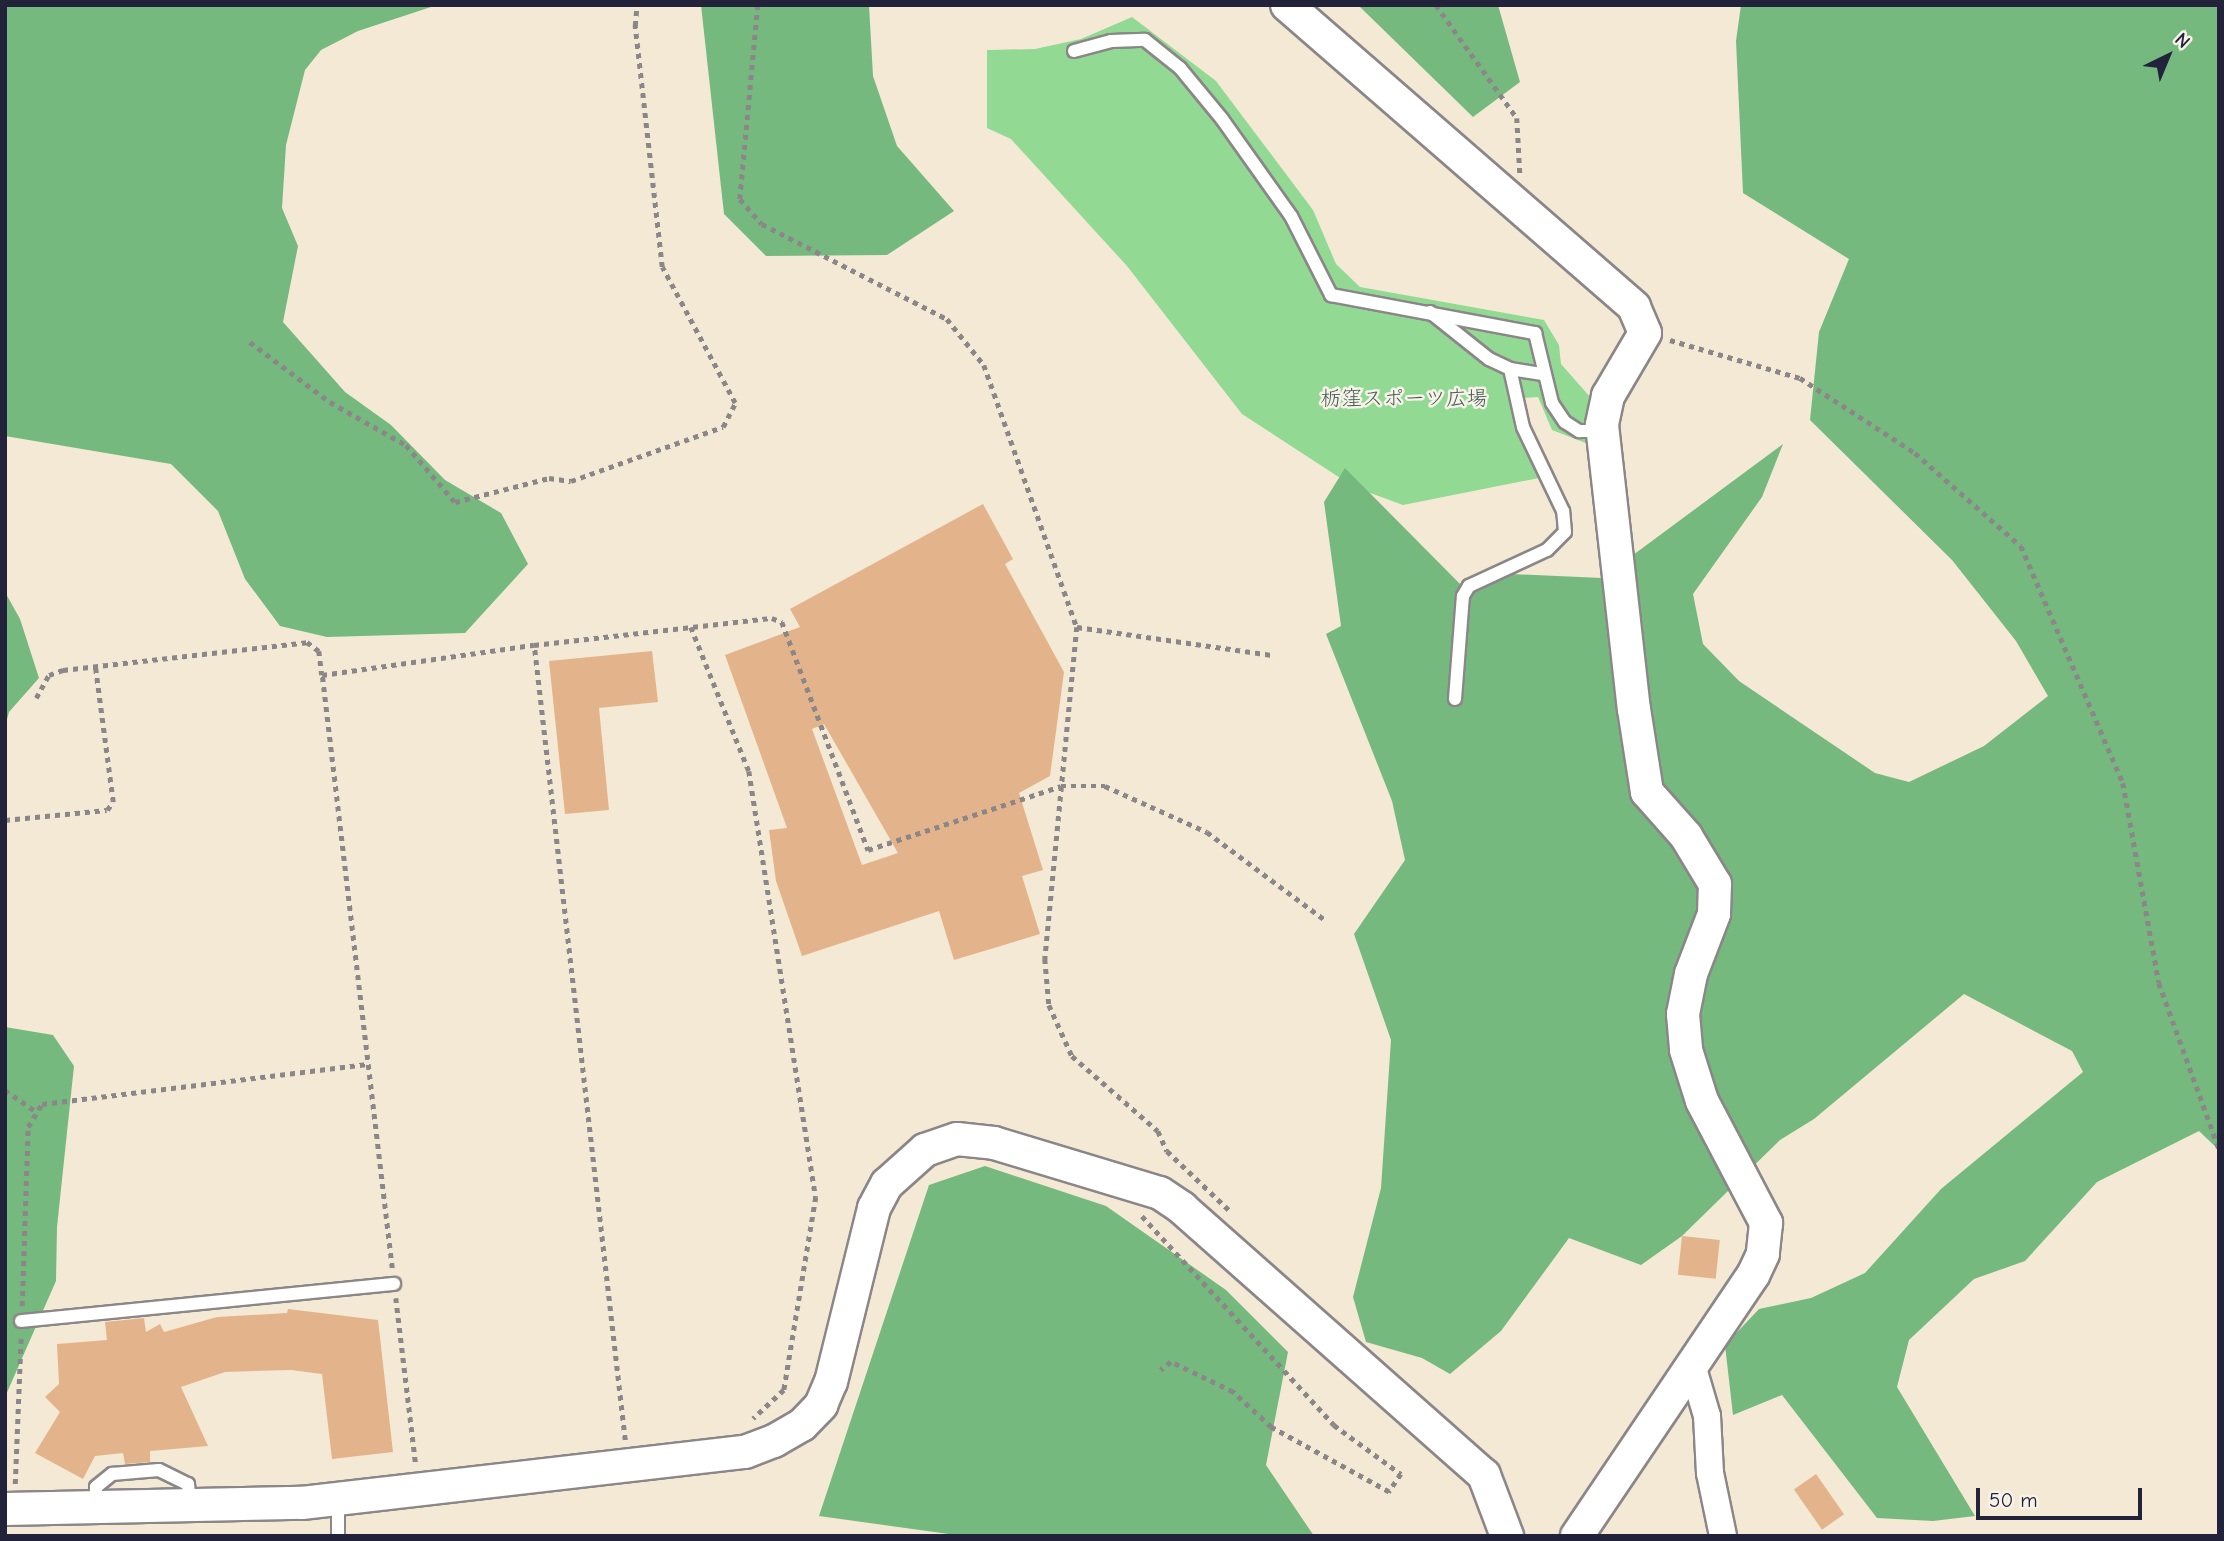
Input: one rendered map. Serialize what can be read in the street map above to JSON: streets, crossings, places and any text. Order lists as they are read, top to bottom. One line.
{"parks":["栃窪スポーツ広場"],"scale_bar":"50 m","north":"top right"}
